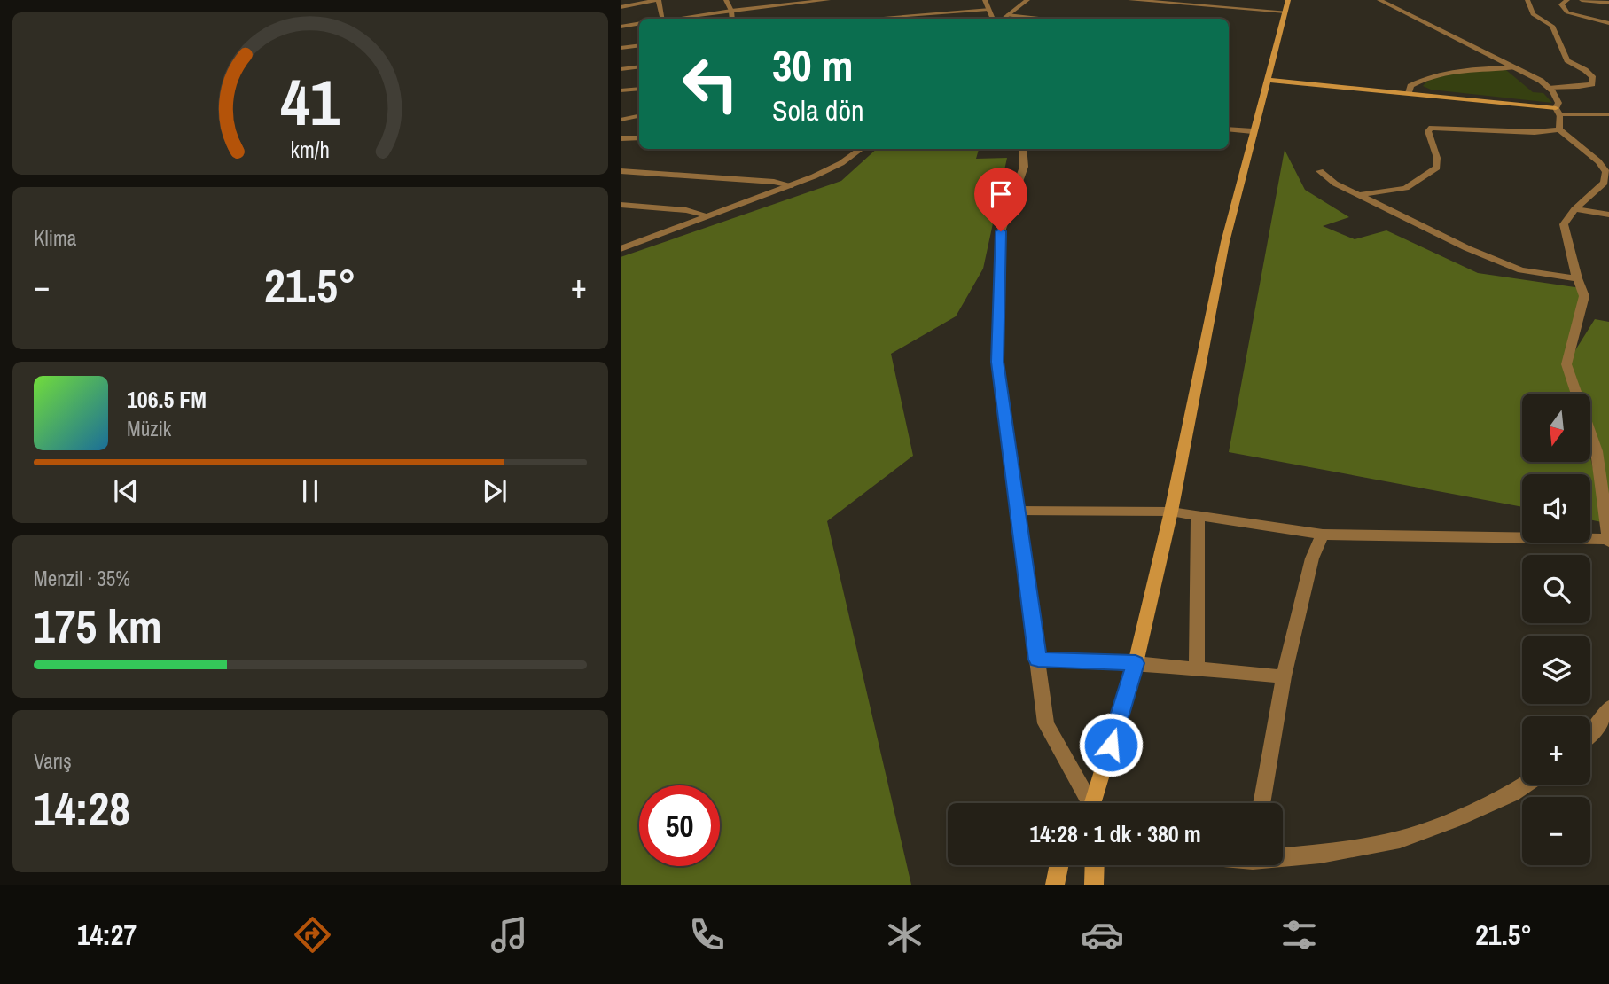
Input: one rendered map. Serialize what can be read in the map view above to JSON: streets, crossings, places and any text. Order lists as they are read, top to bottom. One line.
{"north":"bottom","page":{"turn":["30 m","Sola dön"],"tile":["Klima",["Menzil · 35%","175 km"],["Varış","14:28"]],"heat":["−","21.5°","+"],"song":["106.5 FM","Müzik"],"map_buttons":["+","−"],"limit":"50","trip":"14:28 · 1 dk · 380 m","tabs":["14:27","21.5°"],"gauge":["41","km/h"]}}
